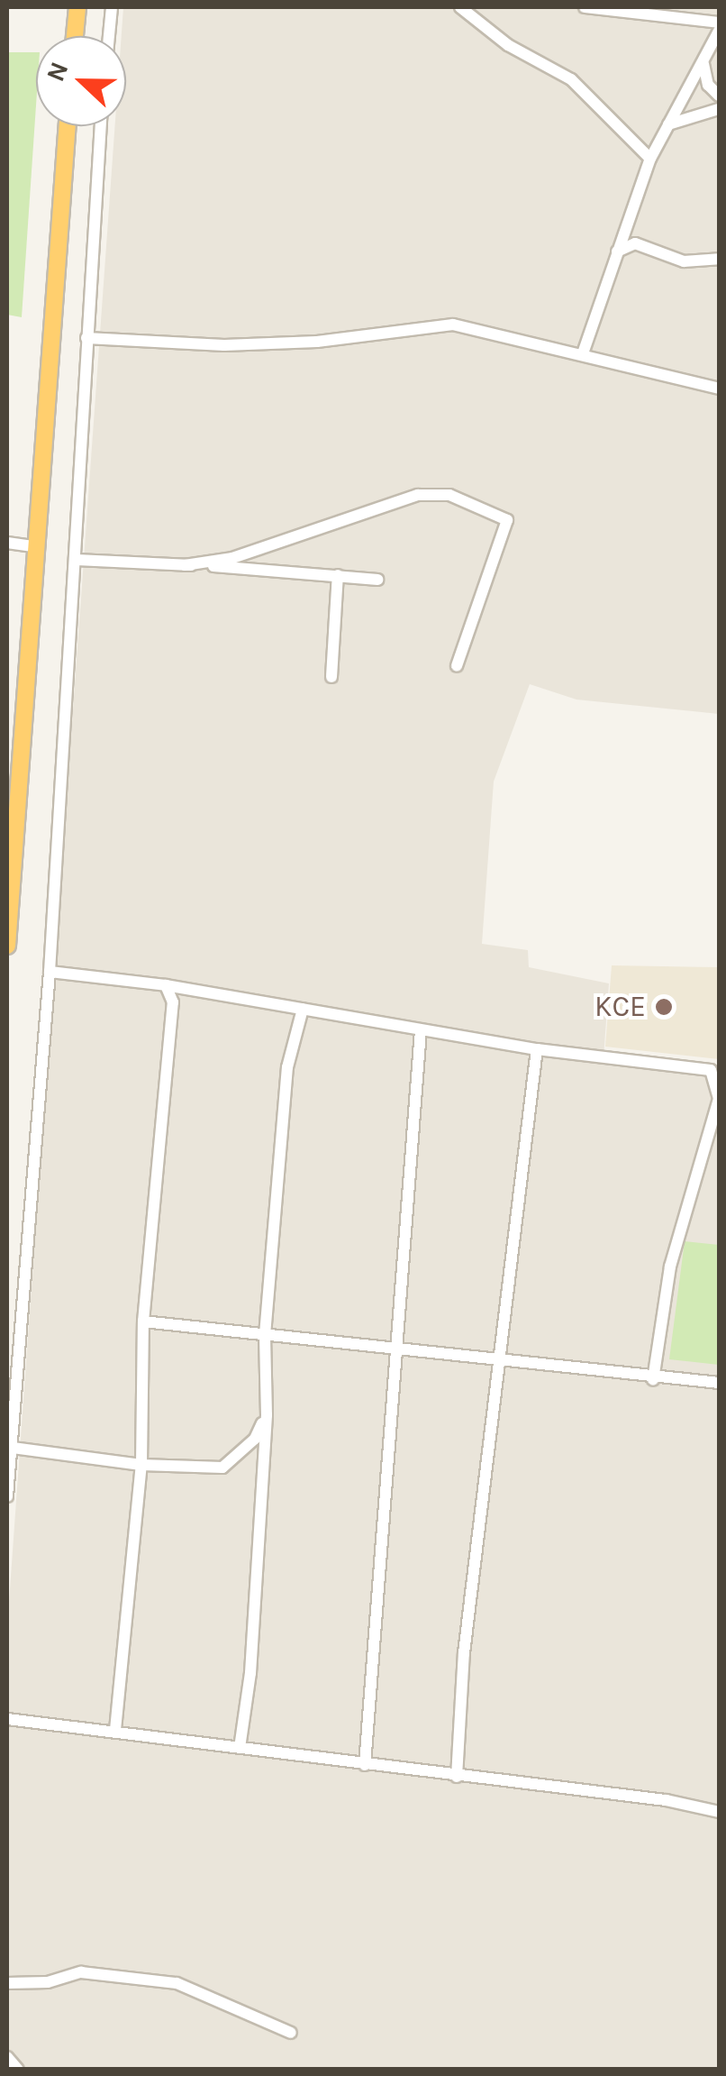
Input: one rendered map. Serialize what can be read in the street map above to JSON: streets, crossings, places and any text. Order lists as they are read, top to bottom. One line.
{"places":["KCE"],"north":"left"}
